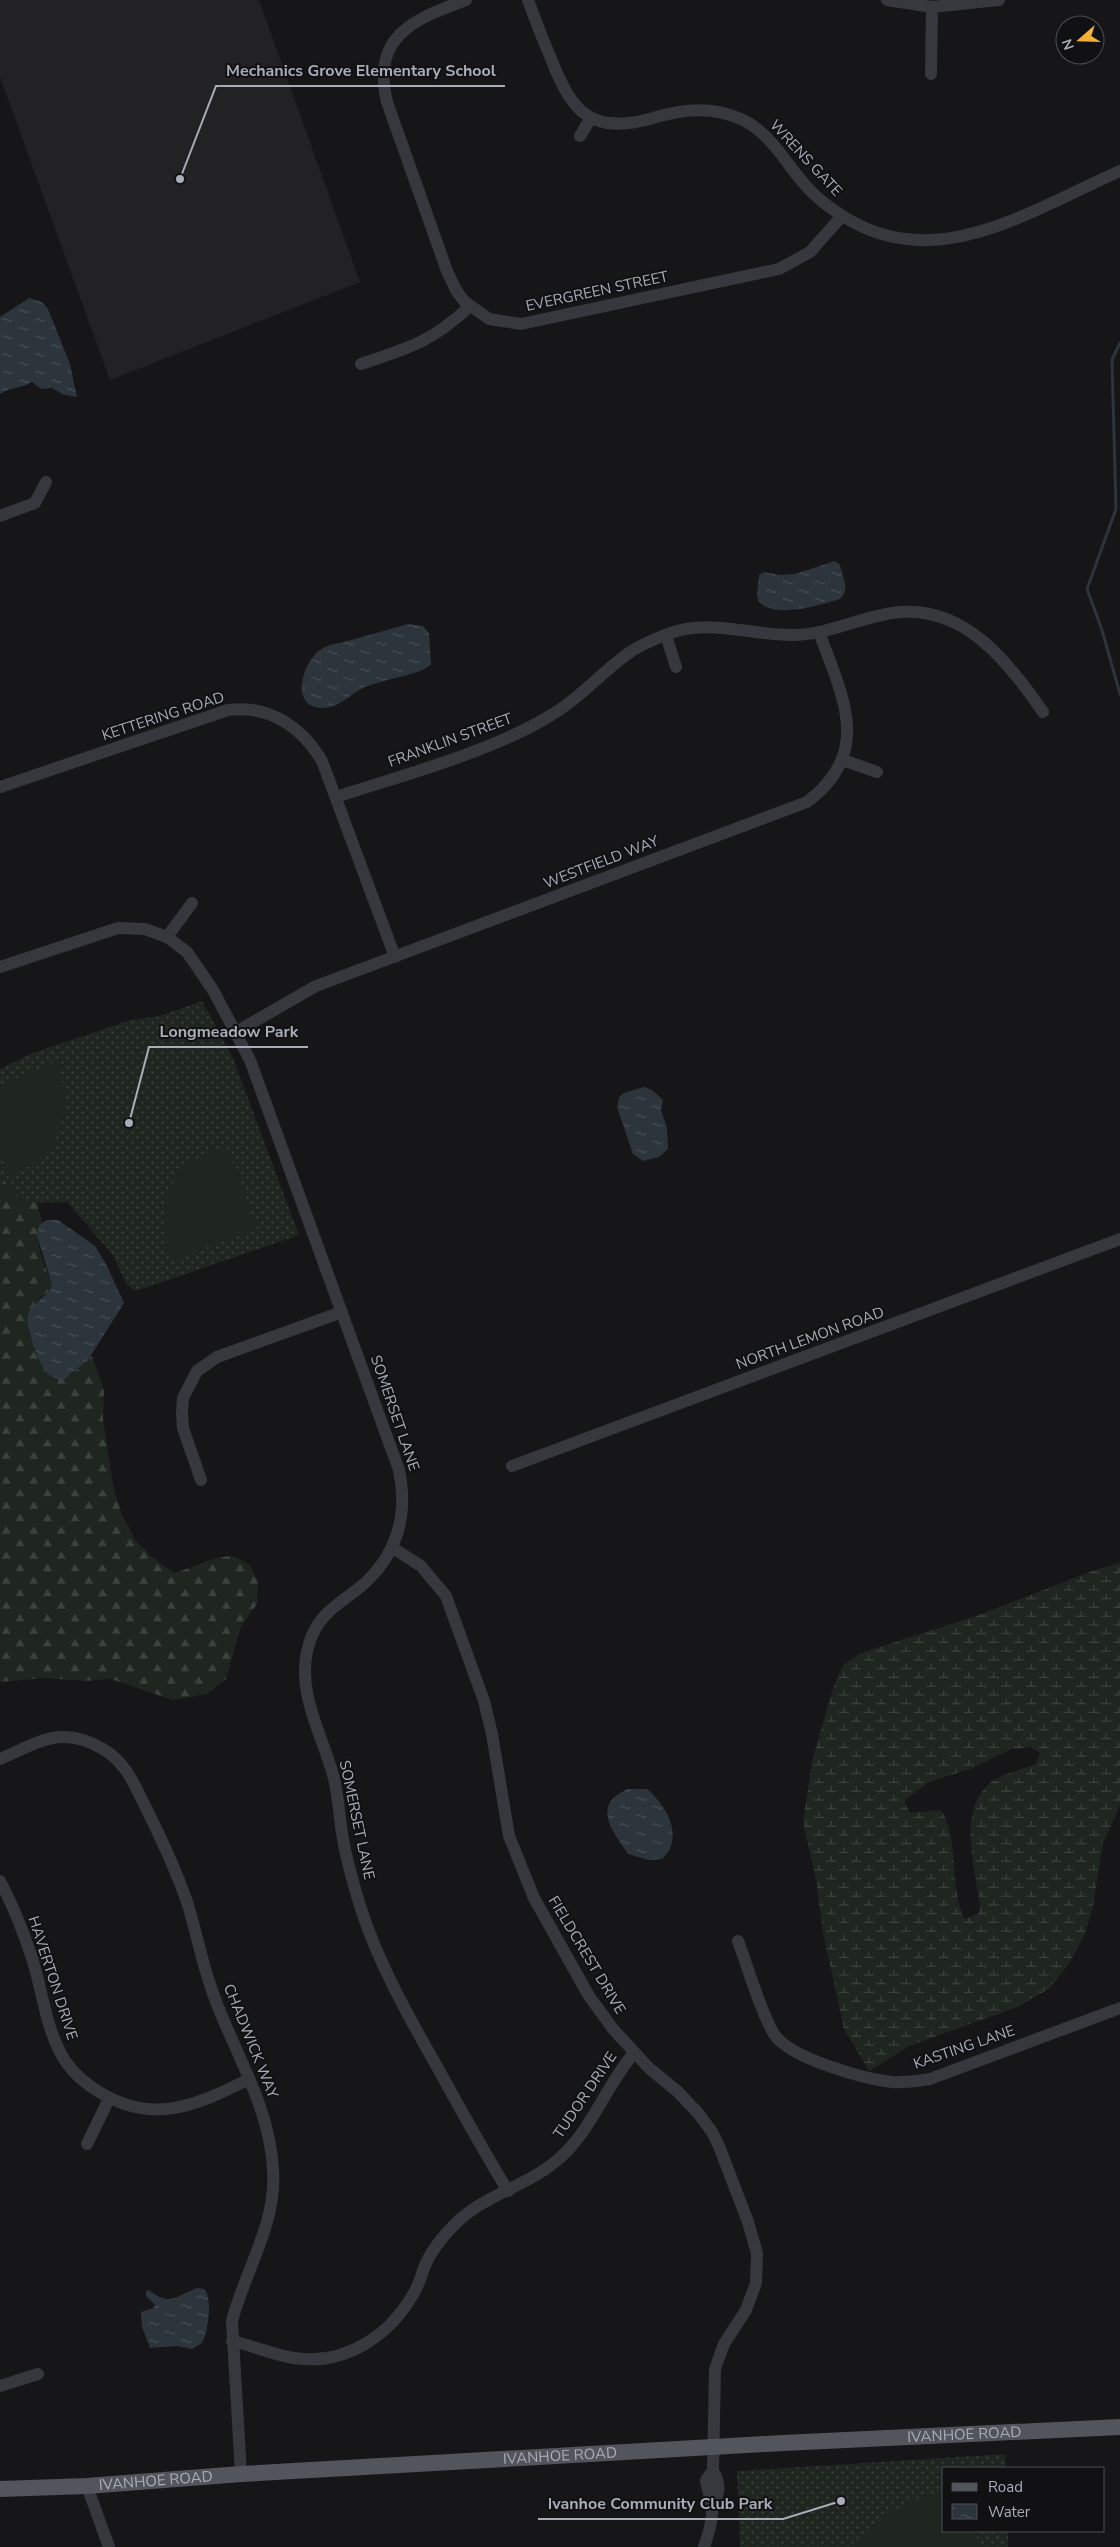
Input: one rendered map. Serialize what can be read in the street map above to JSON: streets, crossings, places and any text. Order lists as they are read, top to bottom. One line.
{"streets":{"main road":["IVANHOE ROAD"],"street":["WRENS GATE","EVERGREEN STREET","KETTERING ROAD","FRANKLIN STREET","WESTFIELD WAY","NORTH LEMON ROAD","SOMERSET LANE","FIELDCREST DRIVE","HAVERTON DRIVE","CHADWICK WAY","KASTING LANE","TUDOR DRIVE"]},"crossings":[["WRENS GATE","EVERGREEN STREET"],["KETTERING ROAD","FRANKLIN STREET"],["KETTERING ROAD","WESTFIELD WAY"],["FRANKLIN STREET","WESTFIELD WAY"],["WESTFIELD WAY","SOMERSET LANE"],["SOMERSET LANE","FIELDCREST DRIVE"],["SOMERSET LANE","TUDOR DRIVE"],["FIELDCREST DRIVE","TUDOR DRIVE"],["FIELDCREST DRIVE","IVANHOE ROAD"],["HAVERTON DRIVE","CHADWICK WAY"],["CHADWICK WAY","TUDOR DRIVE"],["CHADWICK WAY","IVANHOE ROAD"]],"places":["Mechanics Grove Elementary School","Longmeadow Park","Ivanhoe Community Club Park"],"legend":["Road","Water"],"north":"left"}
